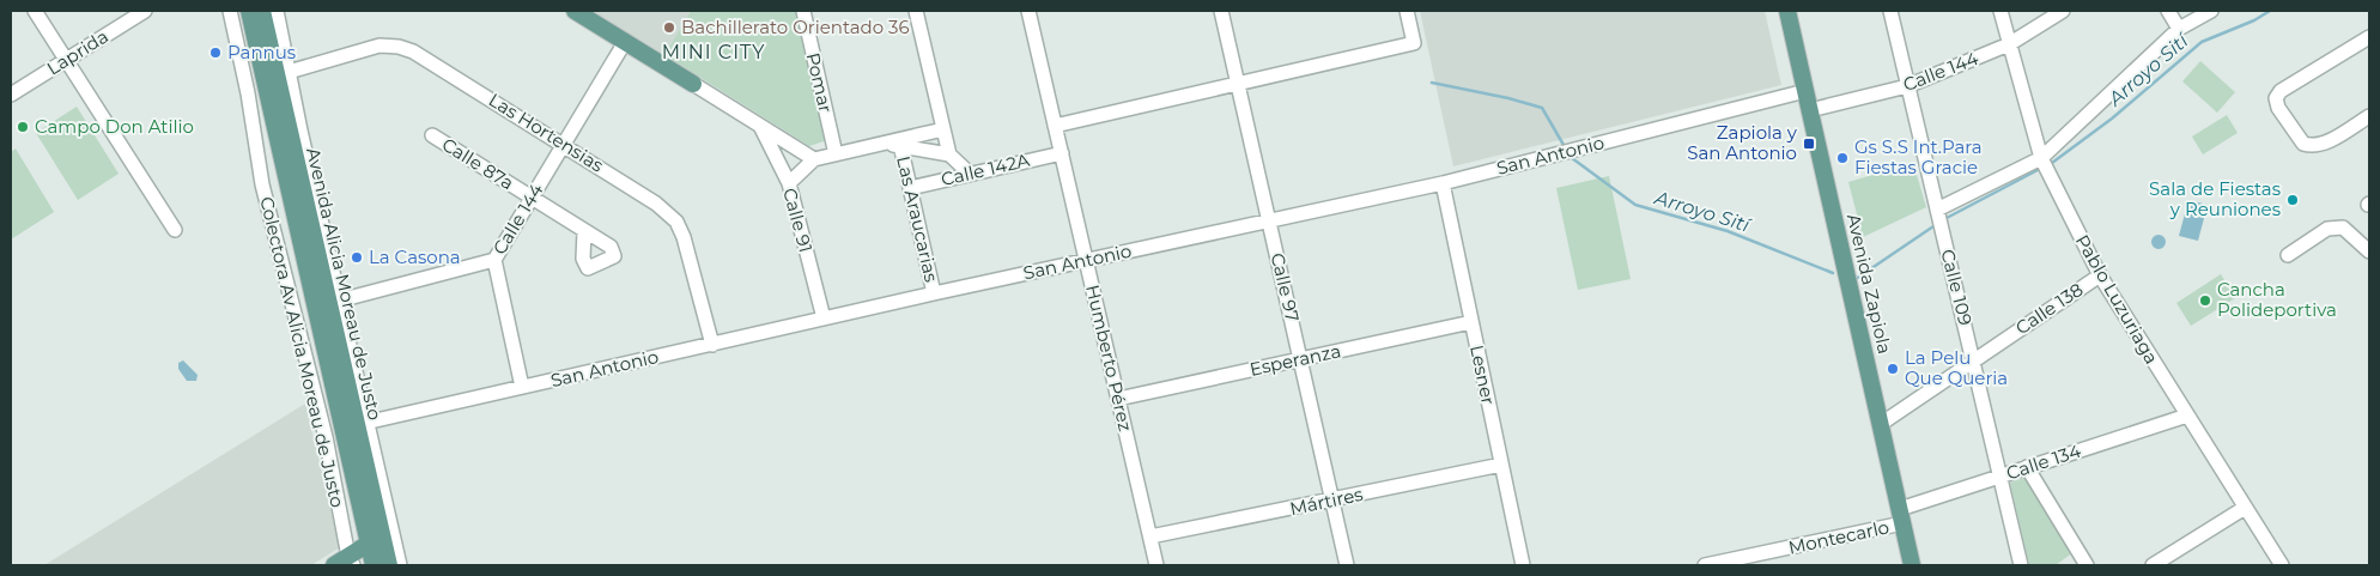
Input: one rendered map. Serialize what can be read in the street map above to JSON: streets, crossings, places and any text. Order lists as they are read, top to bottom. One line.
{"streets":{"main road":["Avenida Alicia Moreau de Justo","Avenida Zapiola"],"street":["Laprida","Calle 144","Pomar","Las Hortensias","San Antonio","Calle 87a","Calle 142A","Las Araucarias","Calle 91","Calle 97","Calle 109","Pablo Luzuriaga","Calle 138","Colectora Av Alicia Moreau de Justo","Humberto Pérez","Esperanza","Lesner","Calle 134","Mártires","Montecarlo"]},"crossings":[["Calle 144","Las Hortensias"],["Calle 144","Calle 87a"],["Calle 144","Avenida Zapiola"],["Calle 144","Calle 109"],["Calle 144","Pablo Luzuriaga"],["Las Hortensias","San Antonio"],["San Antonio","Las Araucarias"],["San Antonio","Calle 91"],["San Antonio","Avenida Alicia Moreau de Justo"],["San Antonio","Avenida Zapiola"],["San Antonio","Calle 97"],["San Antonio","Humberto Pérez"],["San Antonio","Lesner"],["Calle 142A","Las Araucarias"],["Calle 142A","Humberto Pérez"],["Avenida Zapiola","Calle 138"],["Avenida Zapiola","Calle 134"],["Avenida Zapiola","Montecarlo"],["Calle 97","Esperanza"],["Calle 97","Mártires"],["Calle 109","Calle 138"],["Calle 109","Calle 134"],["Pablo Luzuriaga","Calle 138"],["Pablo Luzuriaga","Calle 134"],["Humberto Pérez","Esperanza"],["Humberto Pérez","Mártires"],["Esperanza","Lesner"],["Lesner","Mártires"],["Calle 134","Montecarlo"]],"districts":["MINI CITY"],"water":["Arroyo Sití"],"places":{"other":["Bachillerato Orientado 36","Pannus","Campo Don Atilio","Gs S.S Int.Para Fiestas Gracie","Sala de Fiestas y Reuniones","La Casona","Cancha Polideportiva","La Pelu Que Queria"],"transit":["Zapiola y San Antonio"]}}
